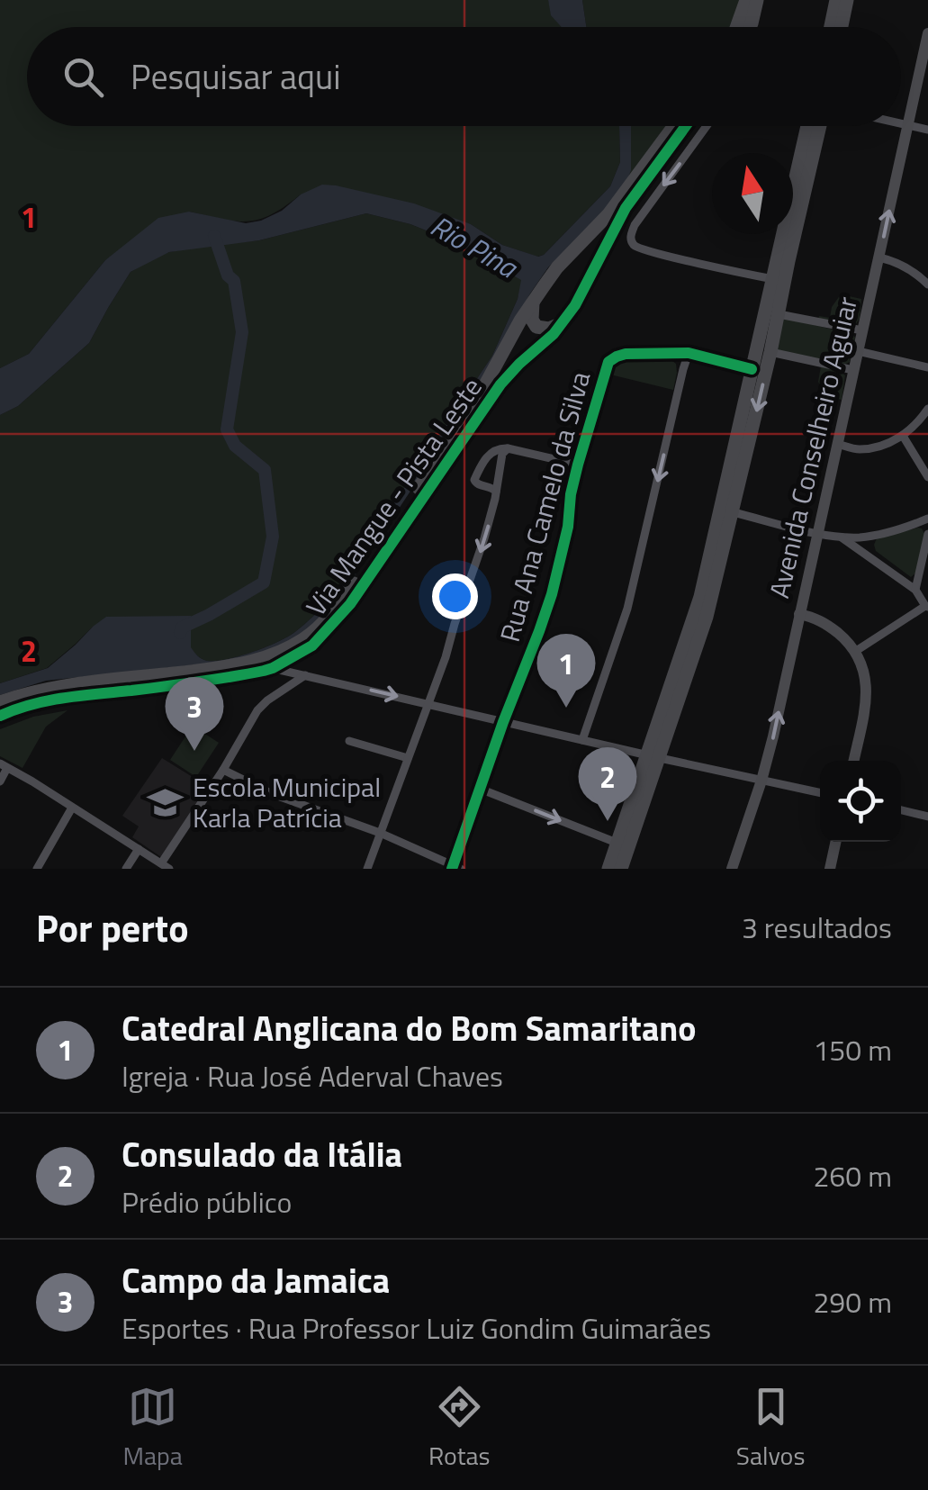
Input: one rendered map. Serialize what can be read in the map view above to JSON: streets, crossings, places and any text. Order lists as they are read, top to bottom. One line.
{"streets":{"main road":["Avenida Conselheiro Aguiar","Via Mangue - Pista Leste"],"street":["Rua Ana Camelo da Silva"]},"water":["Rio Pina"],"places":{"school or university":["Escola Municipal Karla Patrícia"]},"north":"top","page":{"search":"Pesquisar aqui","pins":["1","3","2"],"heading":["Por perto","3 resultados"],"list":[{"mark":"1","name":"Catedral Anglicana do Bom Samaritano","note":"Igreja · Rua José Aderval Chaves","value":"150 m"},{"mark":"2","name":"Consulado da Itália","note":"Prédio público","value":"260 m"},{"mark":"3","name":"Campo da Jamaica","note":"Esportes · Rua Professor Luiz Gondim Guimarães","value":"290 m"}],"nav":["Mapa","Rotas","Salvos"]},"grid":{"rows":["1","2"]}}
